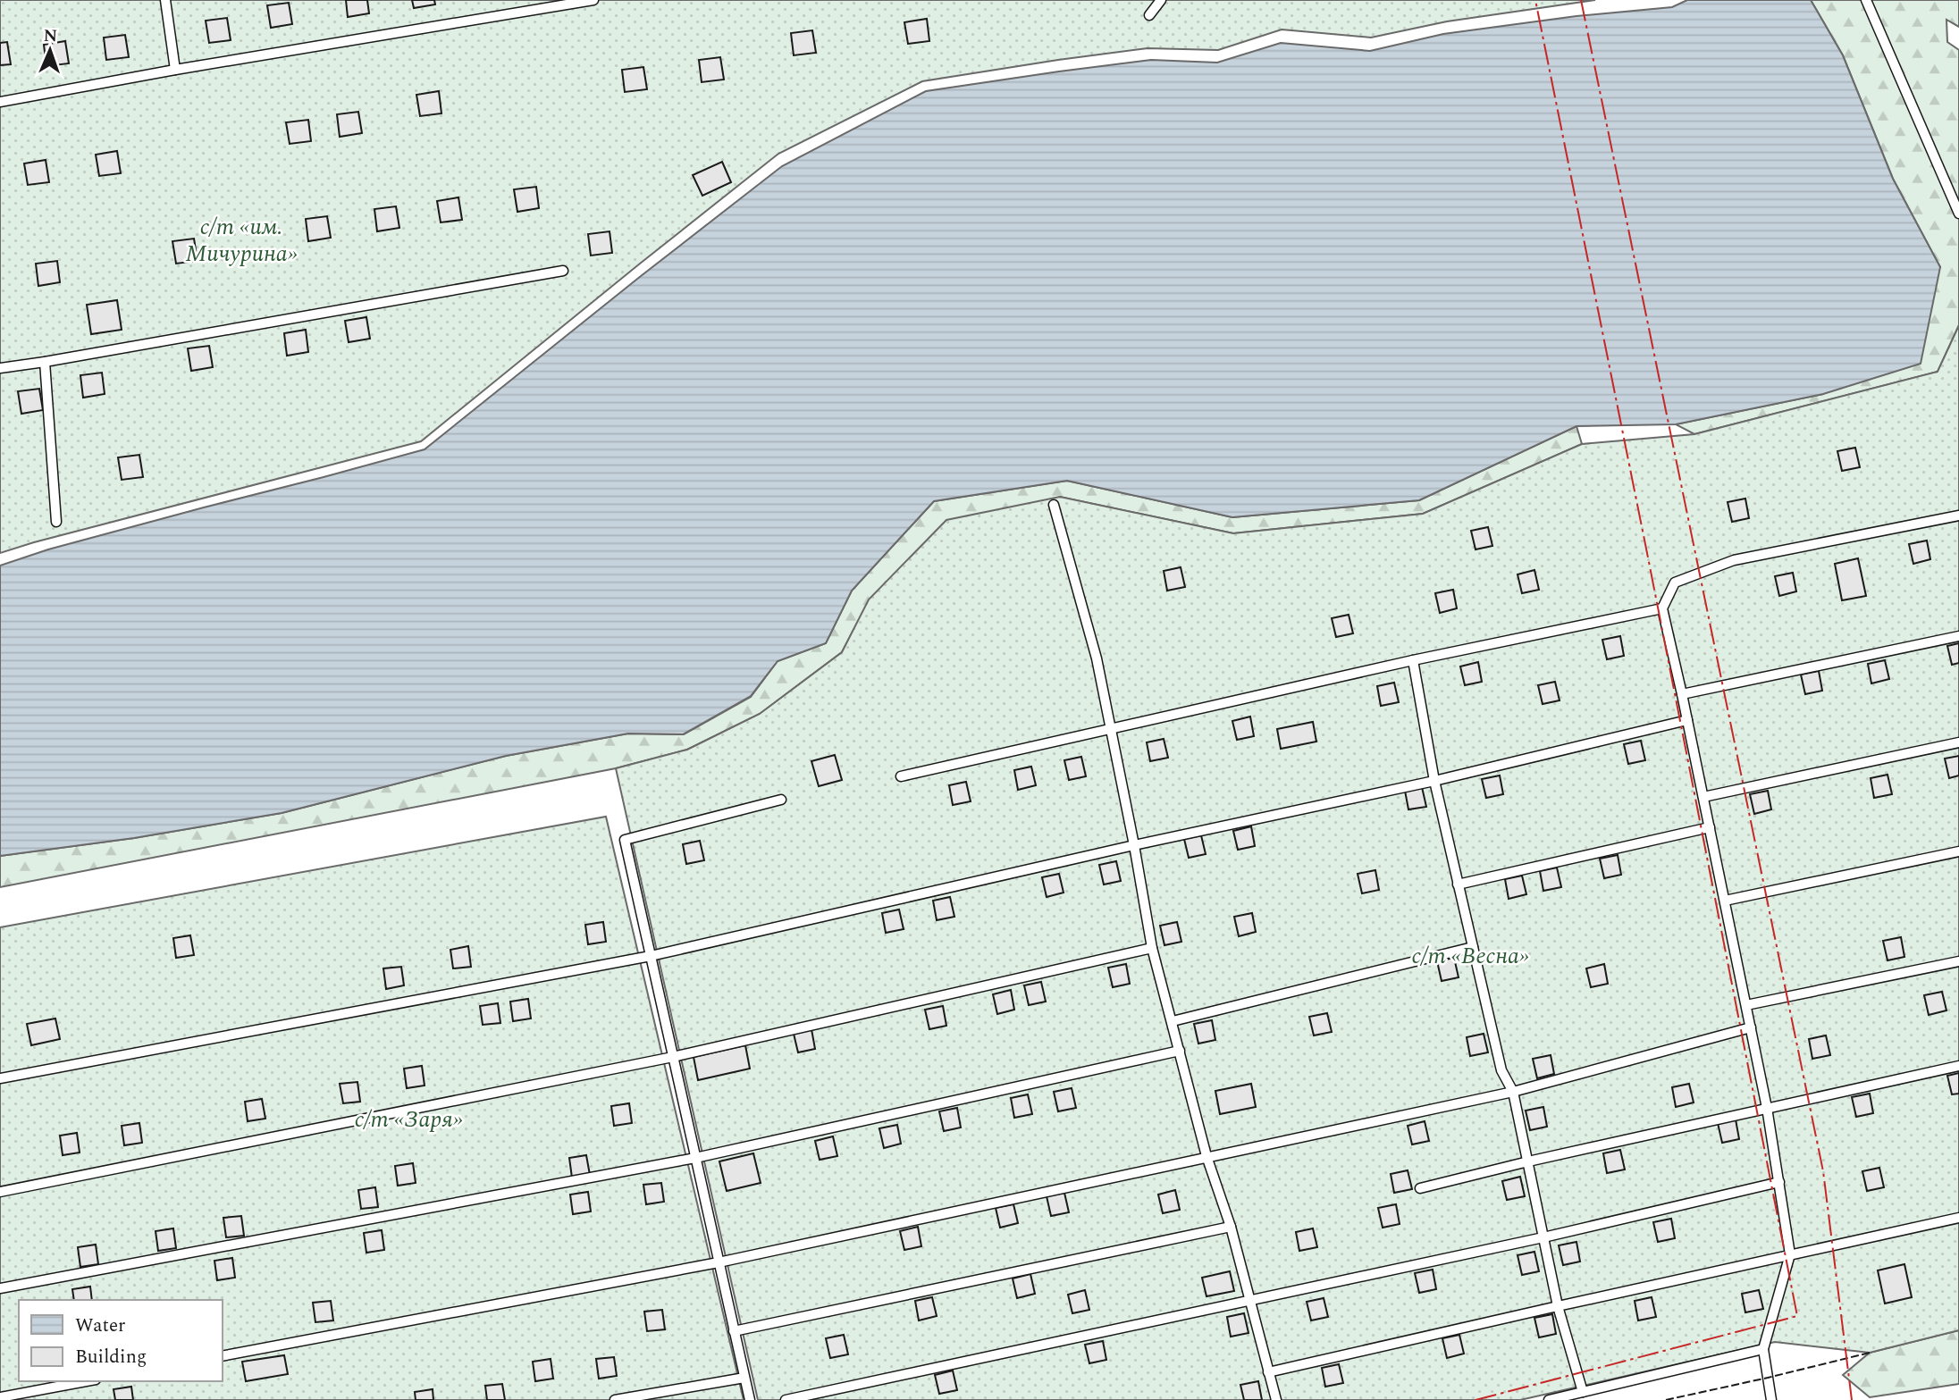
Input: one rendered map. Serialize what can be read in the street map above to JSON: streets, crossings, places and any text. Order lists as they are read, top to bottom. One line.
{"parks":["с/т «им. Мичурина»","с/т «Весна»","с/т «Заря»"],"legend":["Water","Building"],"north":"top"}
